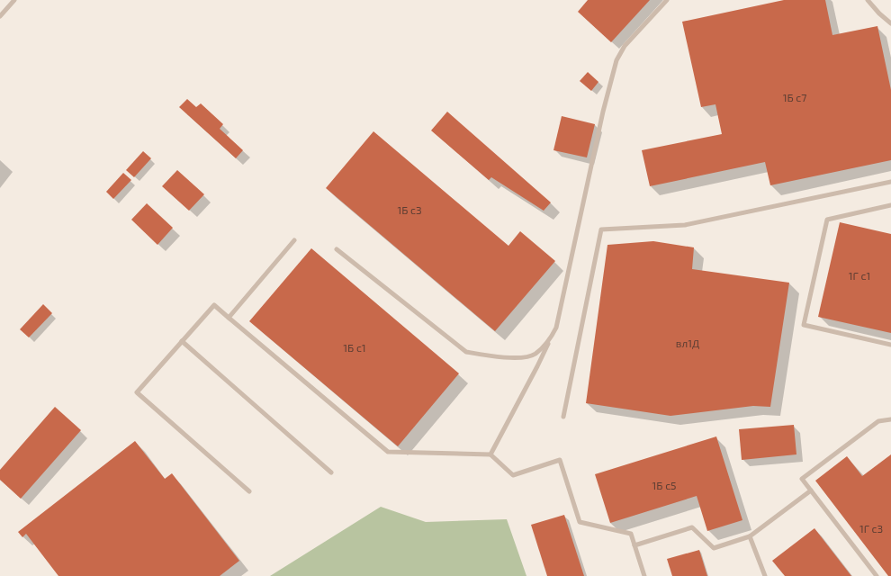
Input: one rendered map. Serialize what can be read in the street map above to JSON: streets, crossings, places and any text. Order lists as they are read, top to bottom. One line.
{"house_numbers":["1Б с7","1Б с3","1Г с1","вл1Д","1Б с1","1Б с5","1Г с3"]}
